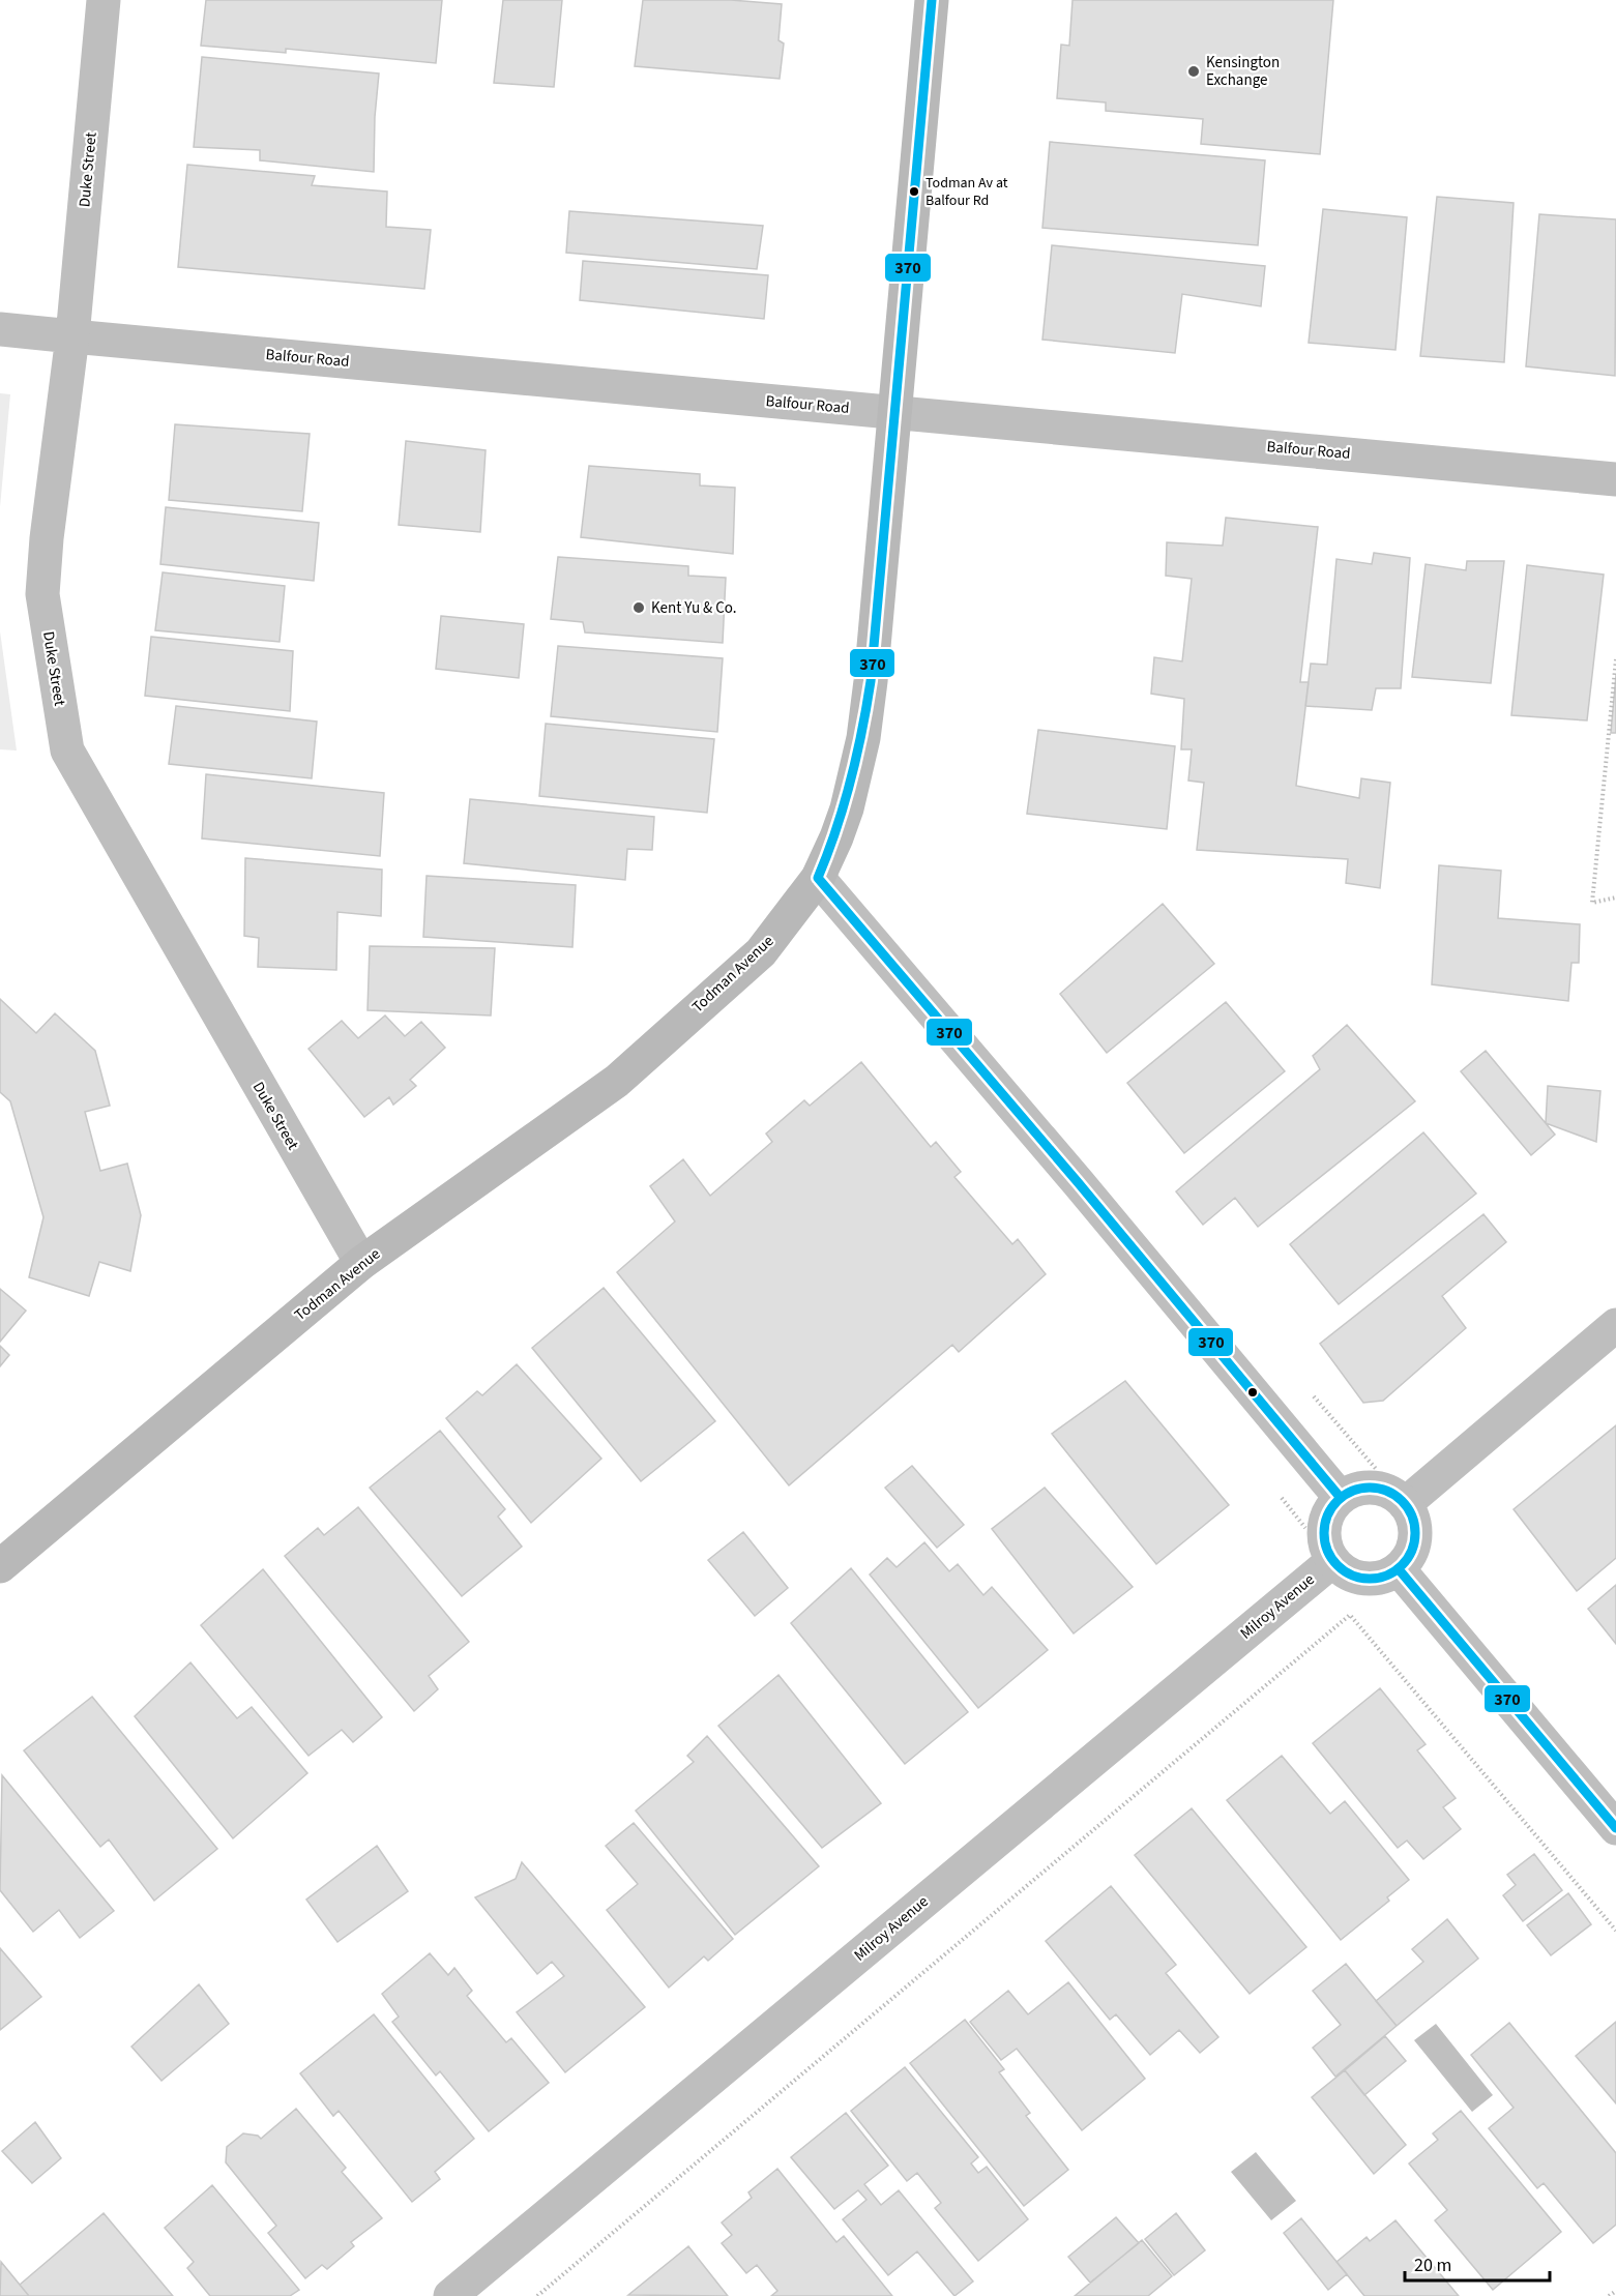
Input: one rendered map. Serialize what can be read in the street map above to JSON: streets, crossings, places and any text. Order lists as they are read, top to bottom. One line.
{"streets":{"main road":["Todman Avenue"],"street":["Duke Street","Balfour Road","Milroy Avenue"]},"crossings":[["Duke Street","Balfour Road"],["Duke Street","Todman Avenue"],["Balfour Road","Todman Avenue"]],"places":["Kensington Exchange","Todman Av at Balfour Rd","Kent Yu & Co."],"lines":["transit line 370"],"scale_bar":"20 m"}
